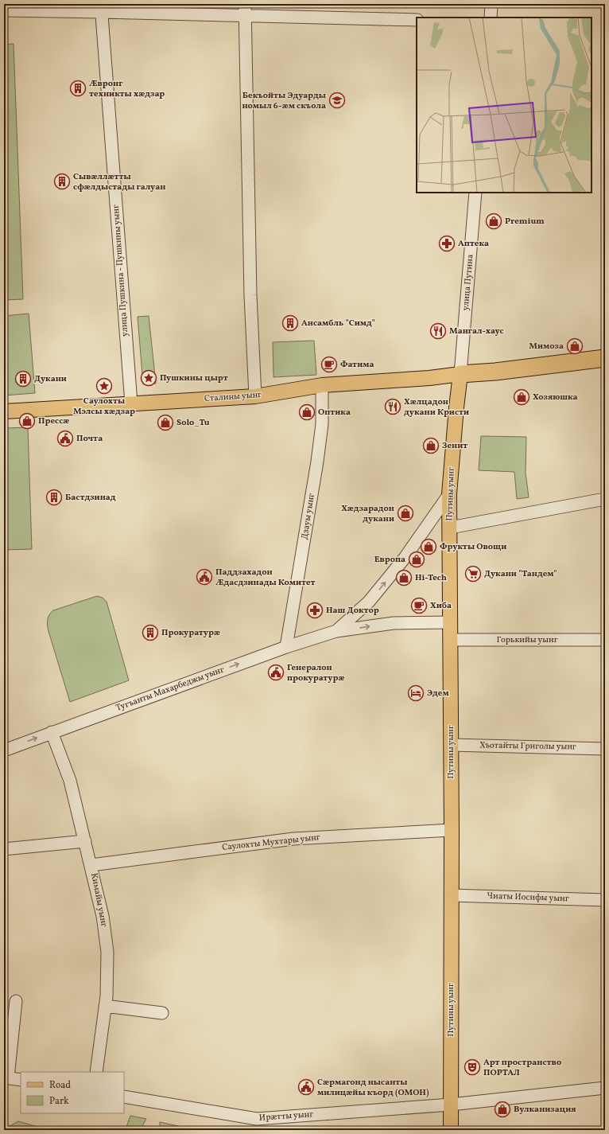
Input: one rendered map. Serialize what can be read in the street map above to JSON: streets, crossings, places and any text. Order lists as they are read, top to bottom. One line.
{"streets":{"main road":["Сталины уынг","Путины уынг"],"street":["улица Пушкина - Пушкины уынг","улица Путина","Дзауы уынг","Горькийы уынг","Тугъанты Махарбеджы уынг","Хъотайты Григолы уынг","Саулохты Мухтары уынг","Чиаты Иосифы уынг","Кимайы уынг","Ирæтты уынг"]},"crossings":[["улица Пушкина - Пушкины уынг","Сталины уынг"],["улица Путина","Сталины уынг"],["улица Путина","Путины уынг"],["Сталины уынг","Путины уынг"],["Сталины уынг","Дзауы уынг"],["Путины уынг","Горькийы уынг"],["Путины уынг","Тугъанты Махарбеджы уынг"],["Путины уынг","Хъотайты Григолы уынг"],["Путины уынг","Саулохты Мухтары уынг"],["Путины уынг","Чиаты Иосифы уынг"],["Путины уынг","Ирæтты уынг"],["Дзауы уынг","Тугъанты Махарбеджы уынг"],["Тугъанты Махарбеджы уынг","Кимайы уынг"],["Саулохты Мухтары уынг","Кимайы уынг"]],"one_way":["Тугъанты Махарбеджы уынг"],"places":{"building":["Æвpонг техникты хæдзар","Сывæллæтты сфæлдыстады галуан","Ансамбль \"Симд\"","Дукани","Бастдзинад","Прокуратурæ"],"school or university":["Бекъойты Эдуарды номыл 6-æм скъола"],"shop":["Premium","Мимоза","Хозяюшка","Оптика","Прессæ","Solo_Tu","Зенит","Хæдзарадон дукани","Фрукты Овощи","Европа","Hi-Tech","Вулканизация"],"pharmacy":["Аптека","Наш Доктор"],"restaurant":["Мангал-хаус","Хæлцадон дукани Кристи"],"cafe":["Фатима","Хиба"],"place":["Пушкины цырт","Саулохты Мэлсы хæдзар"],"public building":["Почта","Паддзахадон Æдасдзинады Комитет","Генералон прокуратурæ","Сæрмагонд нысанты милицæйы къорд (ОМОН)"],"supermarket":["Дукани \"Тандем\""],"hotel":["Эдем"],"theatre":["Арт пространство ПОРТАЛ"]},"legend":["Road","Park"]}
